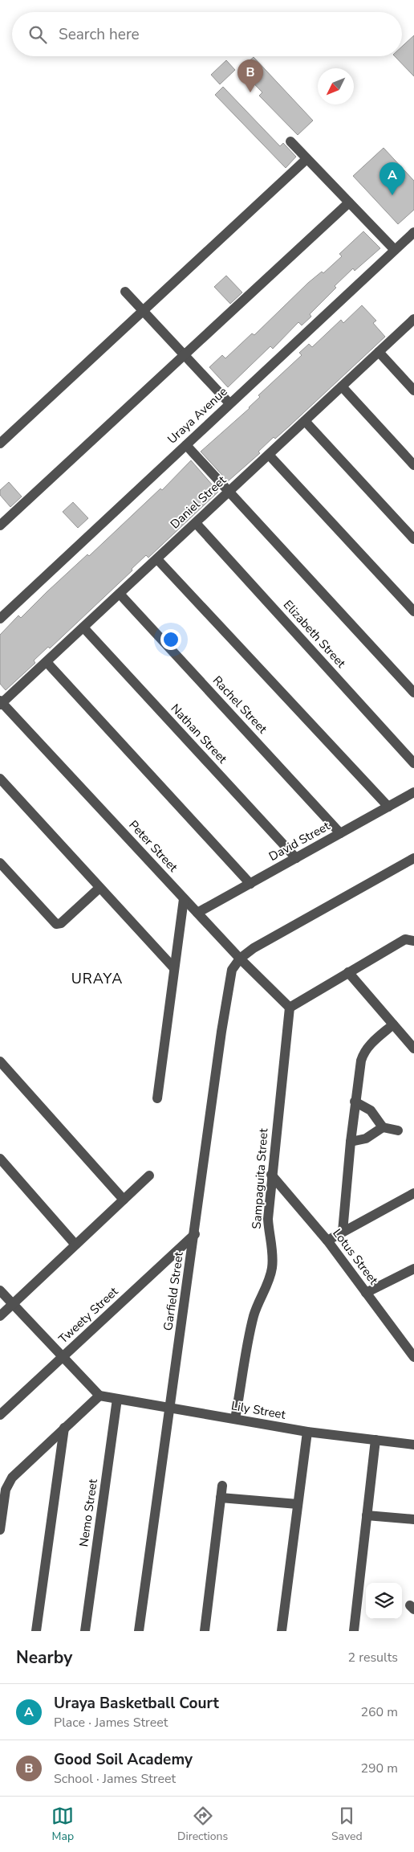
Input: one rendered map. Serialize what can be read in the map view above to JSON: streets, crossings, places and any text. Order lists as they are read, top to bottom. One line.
{"streets":{"street":["Uraya Avenue","Daniel Street","Elizabeth Street","Rachel Street","Nathan Street","David Street","Peter Street","Sampaguita Street","Lotus Street","Garfield Street","Tweety Street","Lily Street","Nemo Street"]},"crossings":[["Daniel Street","Elizabeth Street"],["Daniel Street","Rachel Street"],["Daniel Street","Nathan Street"],["Daniel Street","Peter Street"],["Rachel Street","David Street"],["Nathan Street","David Street"],["David Street","Peter Street"],["Peter Street","Sampaguita Street"],["Peter Street","Garfield Street"],["Sampaguita Street","Lotus Street"],["Sampaguita Street","Lily Street"],["Garfield Street","Tweety Street"],["Garfield Street","Lily Street"],["Lily Street","Nemo Street"]],"districts":["URAYA"],"north":"bottom left","page":{"search":"Search here","pins":["B","A"],"heading":["Nearby","2 results"],"list":[{"mark":"A","name":"Uraya Basketball Court","note":"Place · James Street","value":"260 m"},{"mark":"B","name":"Good Soil Academy","note":"School · James Street","value":"290 m"}],"nav":["Map","Directions","Saved"]}}
